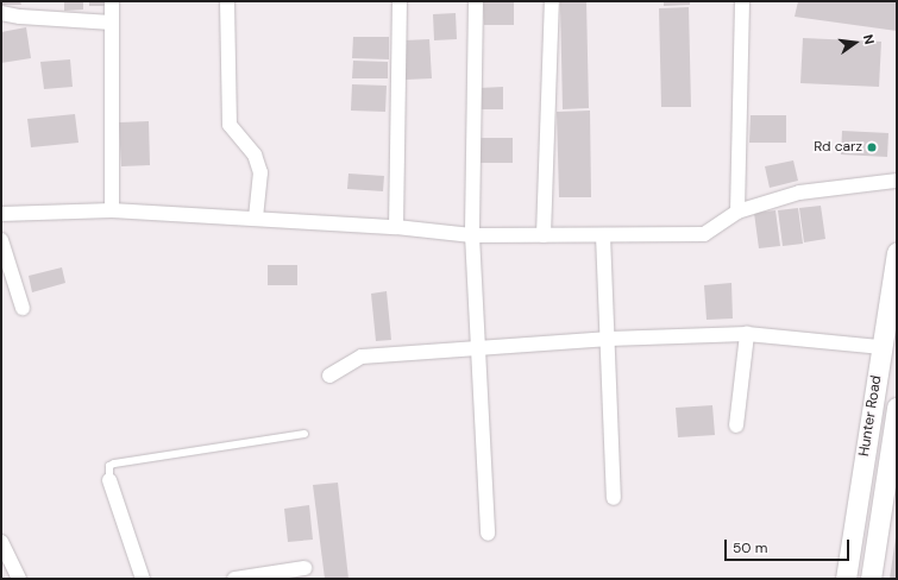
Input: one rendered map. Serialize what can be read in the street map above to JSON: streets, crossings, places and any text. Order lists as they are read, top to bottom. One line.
{"streets":{"main road":["Hunter Road"]},"places":["Rd carz"],"scale_bar":"50 m","north":"right"}
